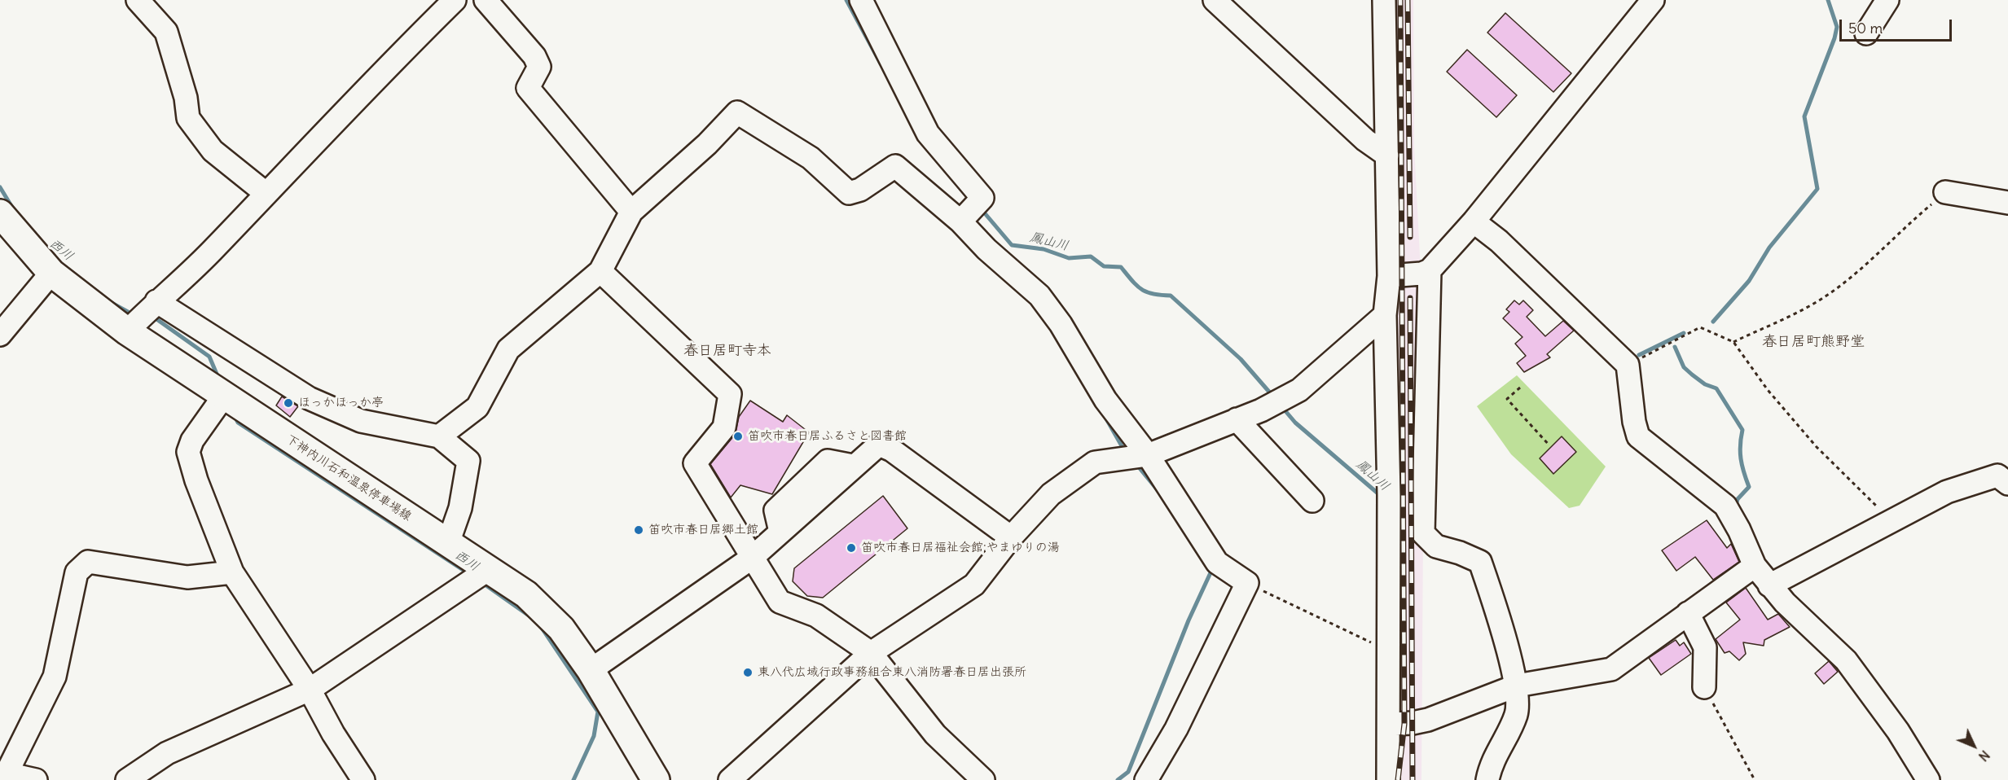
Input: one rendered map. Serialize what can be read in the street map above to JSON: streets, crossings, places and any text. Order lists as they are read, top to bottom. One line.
{"streets":{"main road":["下神内川石和温泉停車場線"]},"districts":["春日居町熊野堂","春日居町寺本"],"water":["鳳山川","西川"],"places":["ほっかほっか亭","笛吹市春日居ふるさと図書館","笛吹市春日居郷土館","笛吹市春日居福祉会館;やまゆりの湯","東八代広域行政事務組合東八消防署春日居出張所"],"scale_bar":"50 m","north":"bottom right"}
